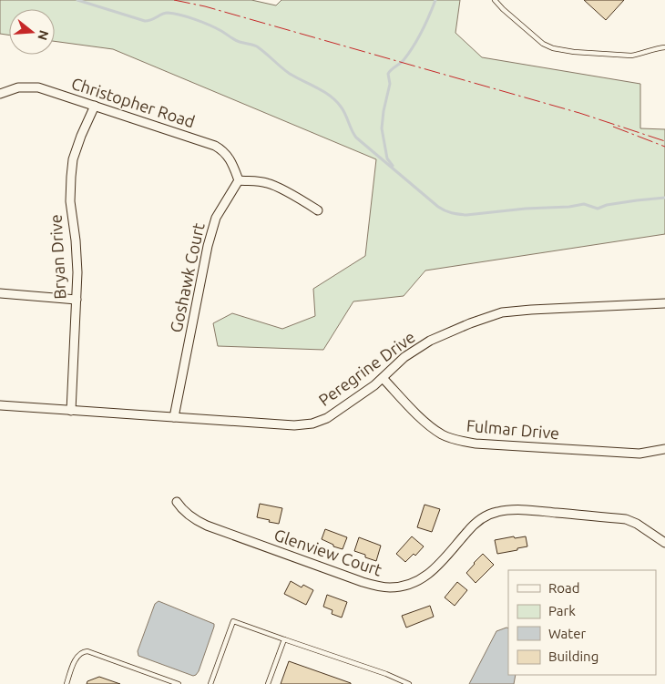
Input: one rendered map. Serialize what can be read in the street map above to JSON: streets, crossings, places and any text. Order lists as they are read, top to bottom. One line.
{"streets":{"street":["Christopher Road","Bryan Drive","Goshawk Court","Peregrine Drive","Fulmar Drive","Glenview Court"]},"crossings":[["Christopher Road","Bryan Drive"],["Christopher Road","Goshawk Court"],["Bryan Drive","Peregrine Drive"],["Goshawk Court","Peregrine Drive"],["Peregrine Drive","Fulmar Drive"]],"legend":["Road","Park","Water","Building"],"north":"right"}
